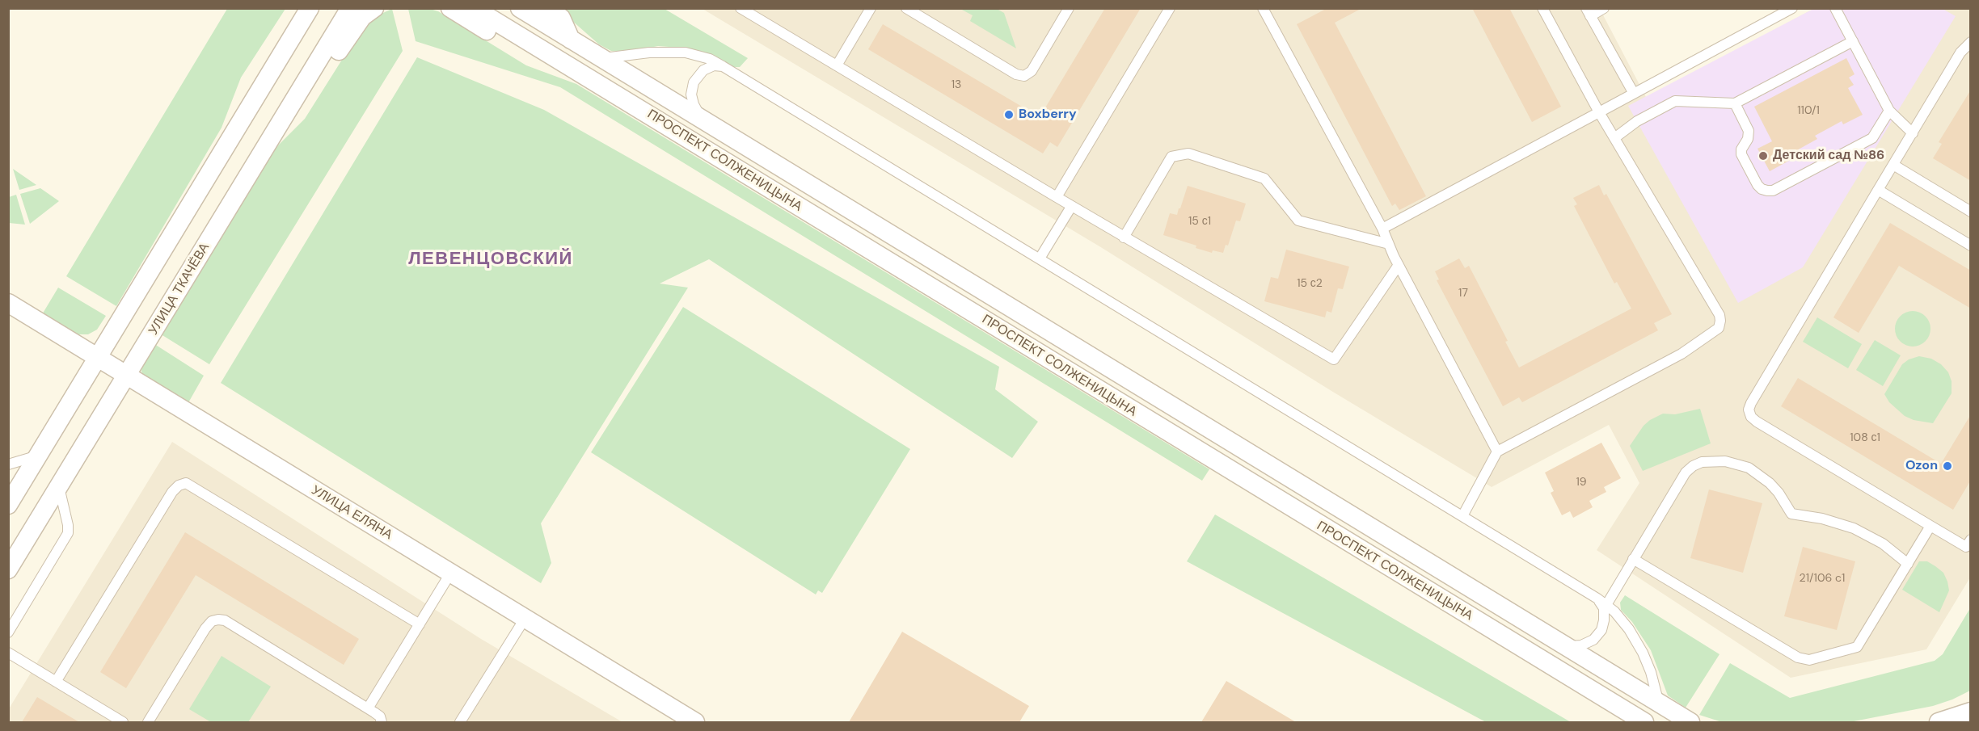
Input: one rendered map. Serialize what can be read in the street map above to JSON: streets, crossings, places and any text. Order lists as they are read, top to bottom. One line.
{"streets":{"street":["ПРОСПЕКТ СОЛЖЕНИЦЫНА","УЛИЦА ТКАЧЁВА","УЛИЦА ЕЛЯНА"]},"crossings":[["УЛИЦА ТКАЧЁВА","УЛИЦА ЕЛЯНА"]],"districts":["ЛЕВЕНЦОВСКИЙ"],"places":["Boxberry","Детский сад №86","Ozon"],"house_numbers":["13","110/1","15 с1","15 с2","17","108 с1","19","21/106 c1"]}
